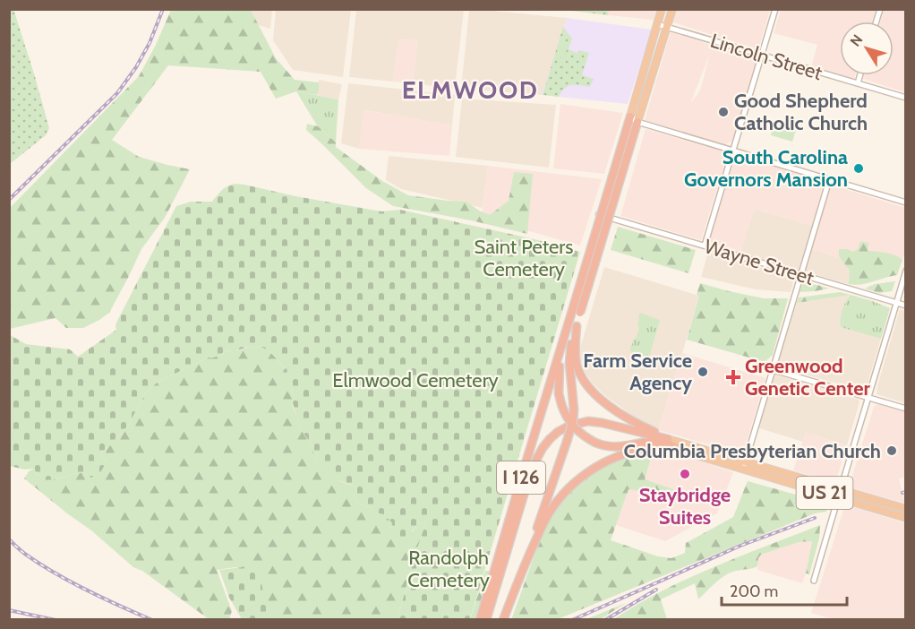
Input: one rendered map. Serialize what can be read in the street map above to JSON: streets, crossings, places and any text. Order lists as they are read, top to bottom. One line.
{"streets":{"highway":["I 126","US 21"],"street":["Lincoln Street","Wayne Street"]},"crossings":[["I 126","US 21"]],"districts":["ELMWOOD"],"parks":["Saint Peters Cemetery","Elmwood Cemetery","Randolph Cemetery"],"places":{"other":["Good Shepherd Catholic Church","South Carolina Governors Mansion","Farm Service Agency","Columbia Presbyterian Church","Staybridge Suites"],"health":["Greenwood Genetic Center"]},"scale_bar":"200 m","north":"top left"}
